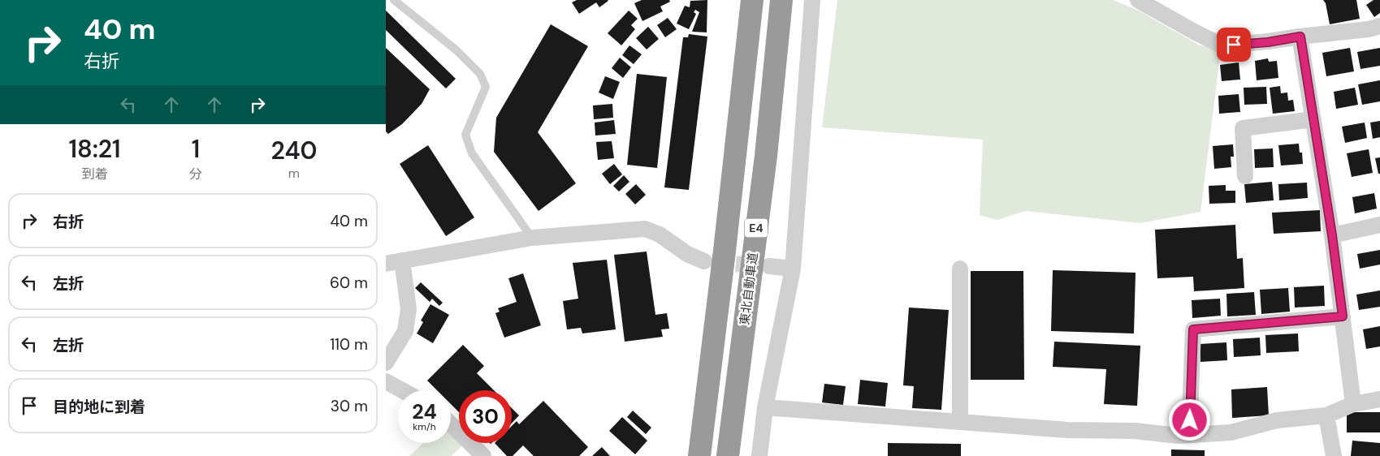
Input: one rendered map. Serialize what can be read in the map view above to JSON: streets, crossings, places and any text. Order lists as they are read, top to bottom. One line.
{"streets":{"highway":["E4","東北自動車道"]},"page":{"turn":["40 m","右折"],"eta":["18:21","到着","1","分","240","m"],"list":[{"name":"右折","value":"40 m"},{"name":"左折","value":"60 m"},{"name":"左折","value":"110 m"},{"name":"目的地に到着","value":"30 m"}],"speed":"24 km/h","limit":"30"}}
